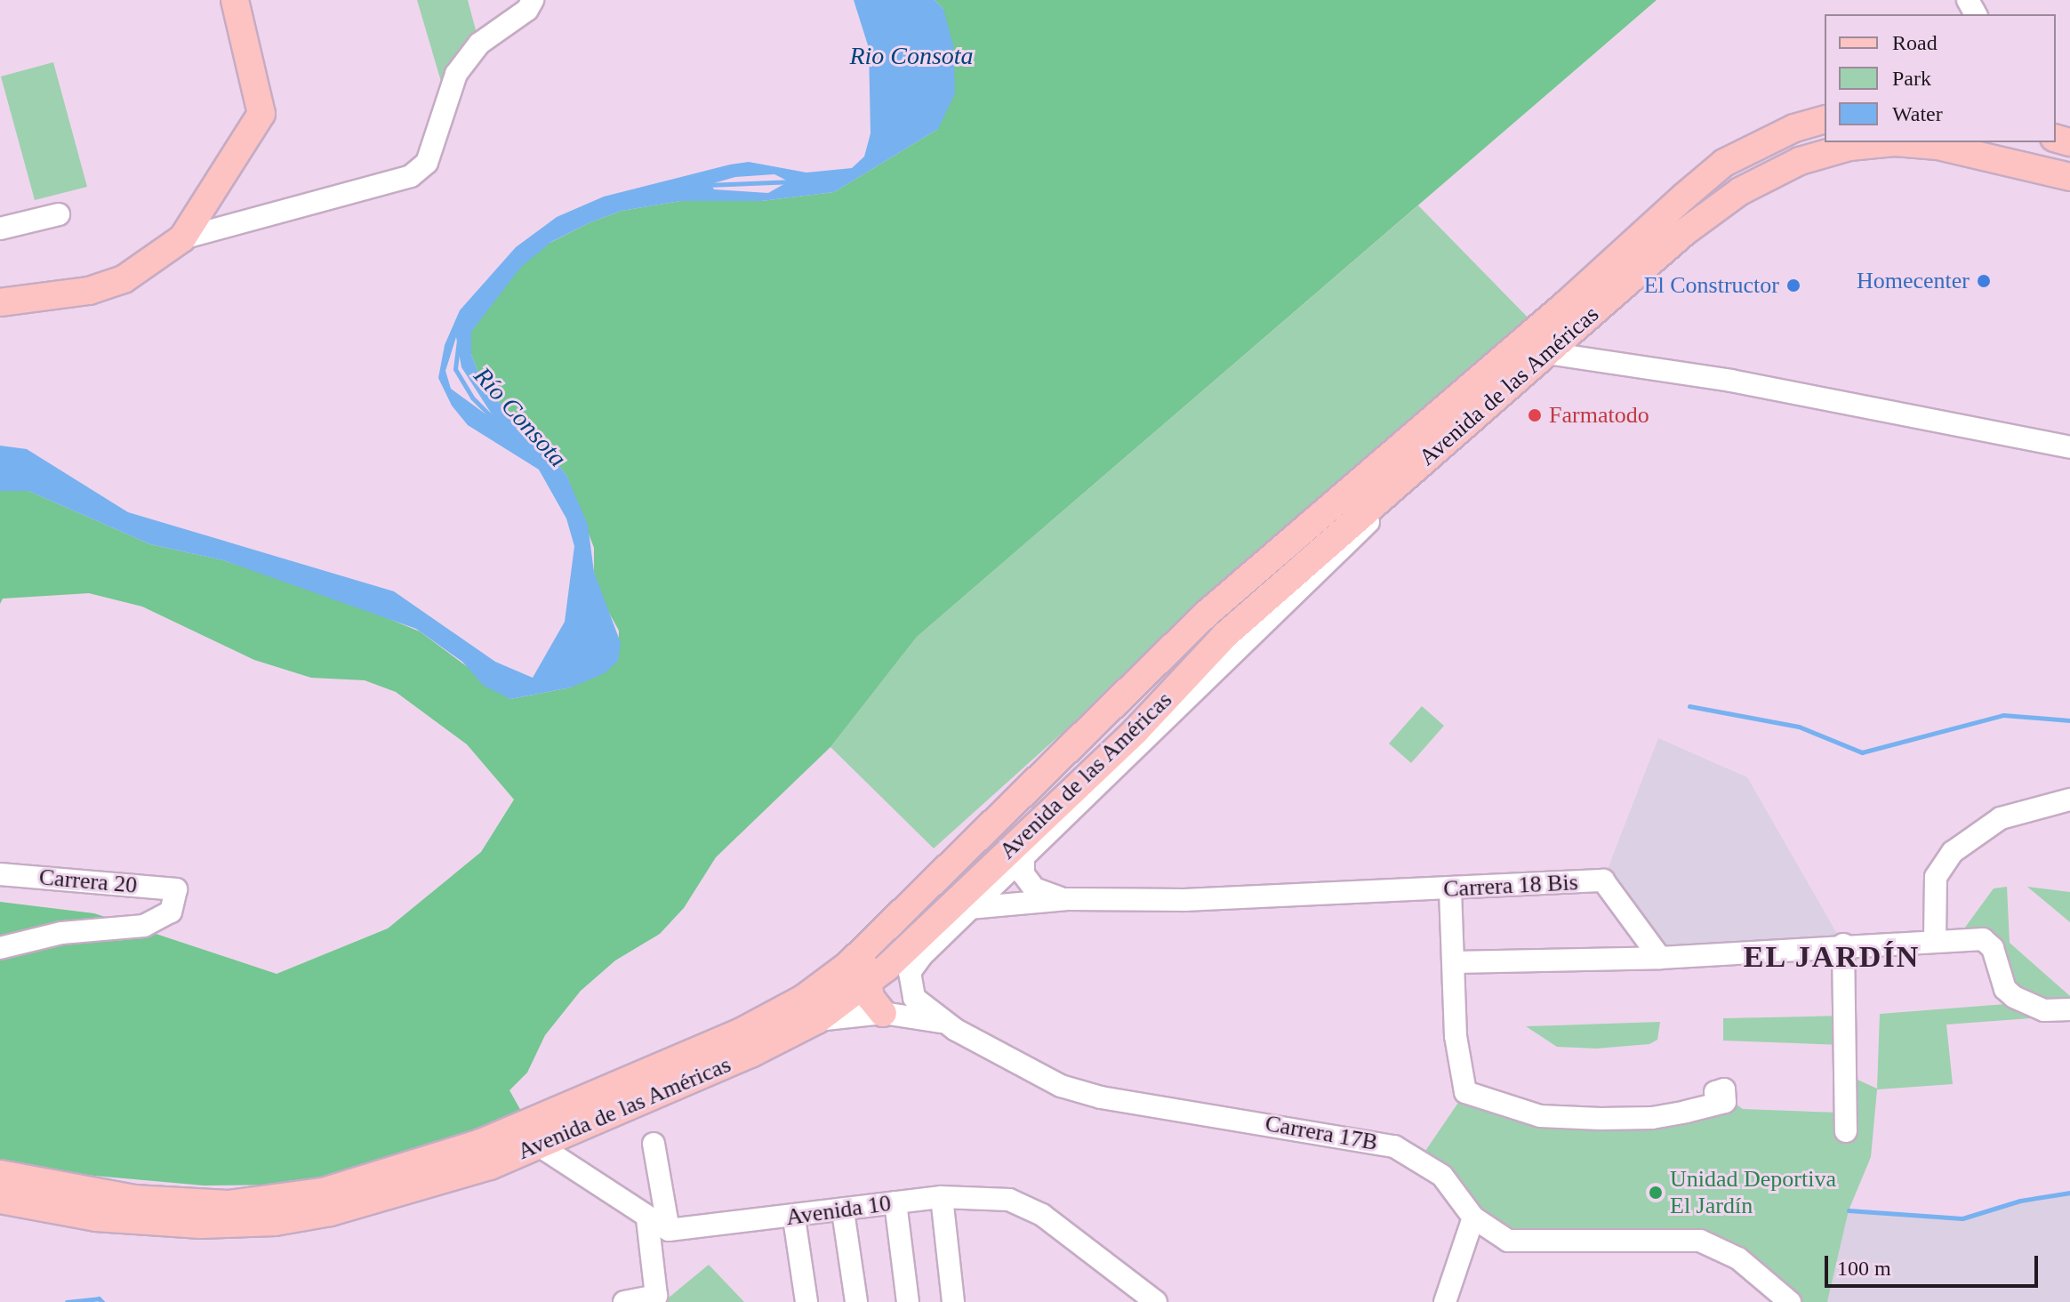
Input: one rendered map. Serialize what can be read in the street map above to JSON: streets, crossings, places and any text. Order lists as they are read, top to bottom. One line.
{"streets":{"main road":["Avenida de las Américas"],"street":["Carrera 20","Carrera 18 Bis","Carrera 17B","Avenida 10"]},"crossings":[["Avenida de las Américas","Carrera 18 Bis"],["Avenida de las Américas","Carrera 17B"],["Carrera 18 Bis","Carrera 17B"]],"districts":["EL JARDÍN"],"water":["Rio Consota","Río Consota"],"places":["Homecenter","El Constructor","Farmatodo","Unidad Deportiva El Jardín"],"legend":["Road","Park","Water"],"scale_bar":"100 m"}
